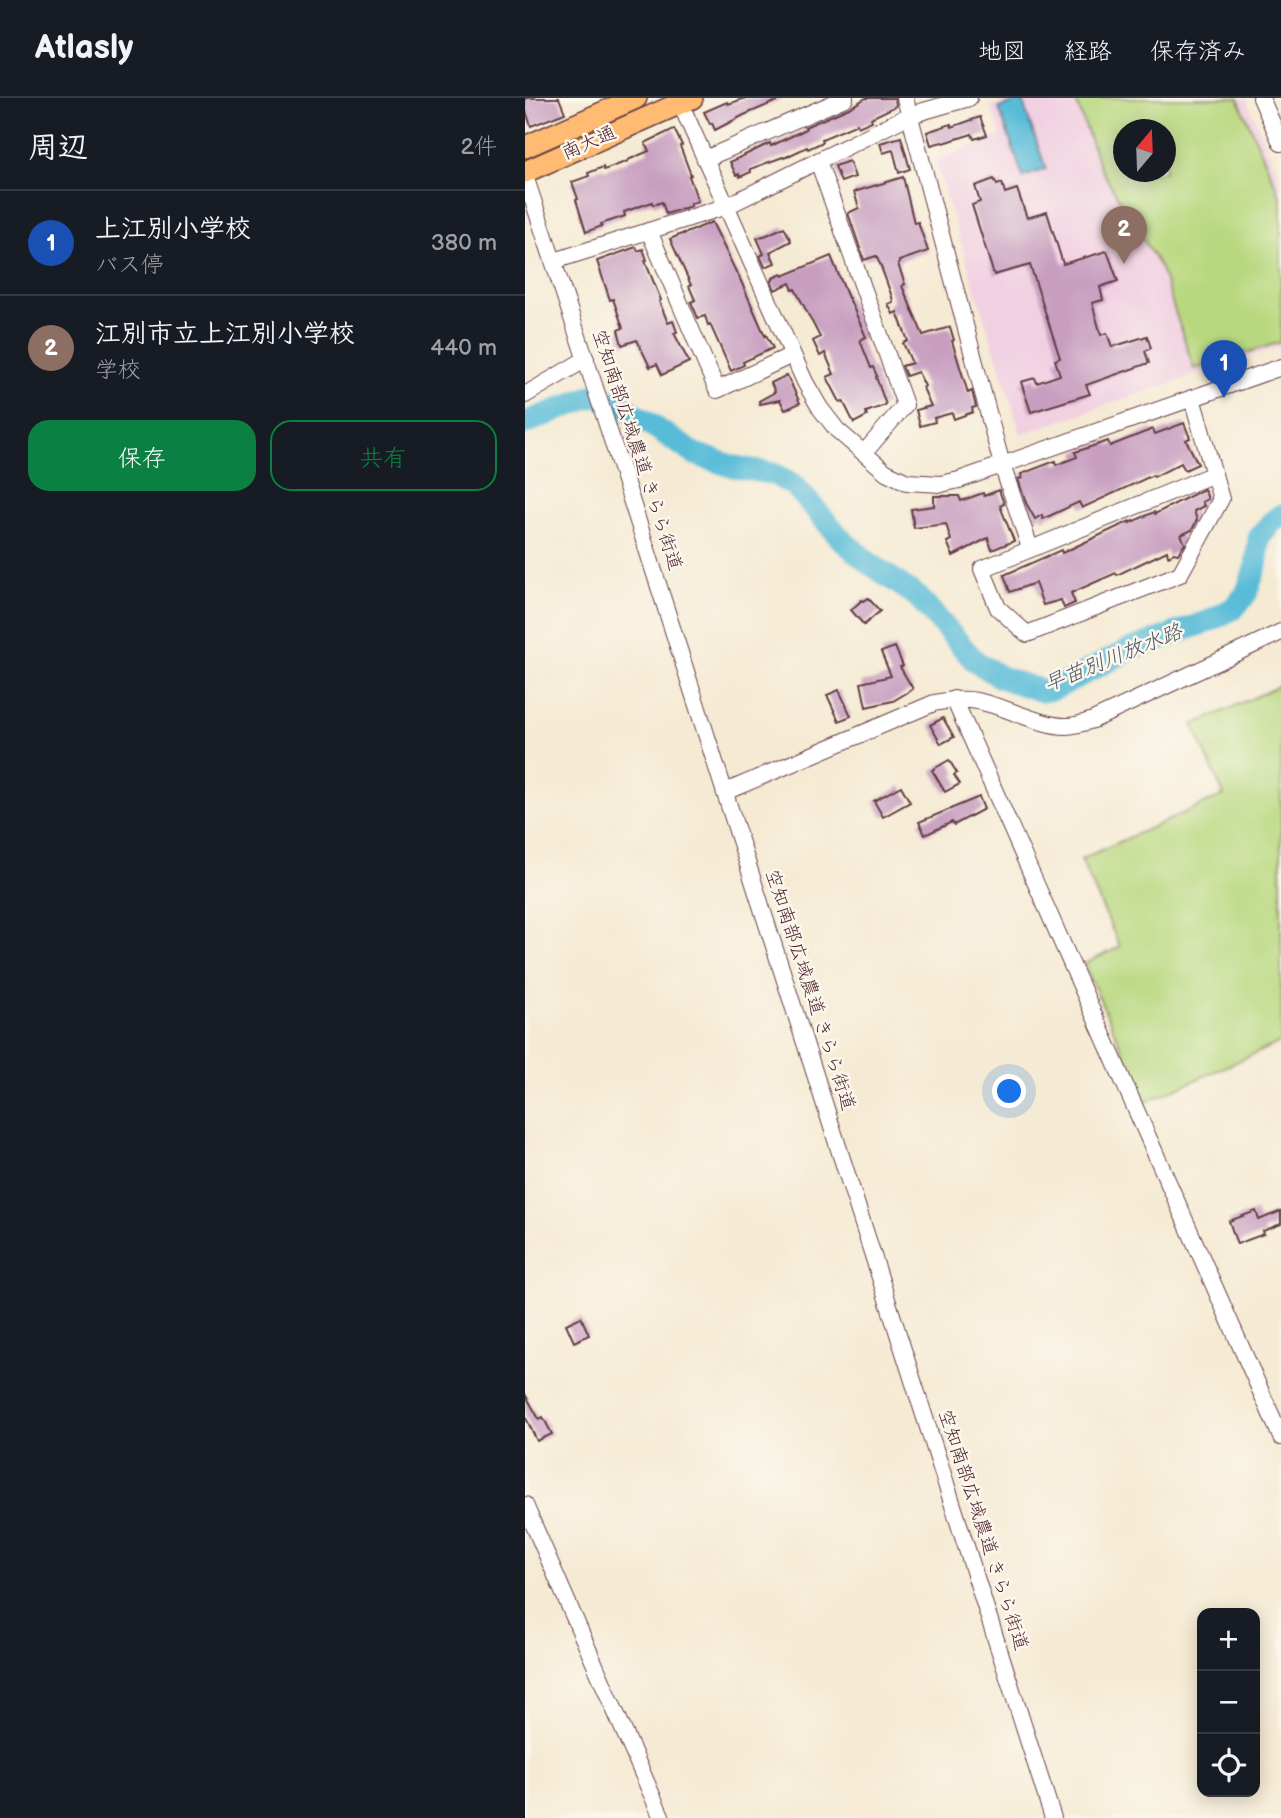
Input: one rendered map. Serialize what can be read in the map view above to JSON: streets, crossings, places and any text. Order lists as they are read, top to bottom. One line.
{"streets":{"main road":["南大通"],"street":["空知南部広域農道 きらら街道"]},"crossings":[["南大通","空知南部広域農道 きらら街道"]],"water":["早苗別川放水路"],"north":"top","page":{"header":"Atlasly","nav":["地図","経路","保存済み"],"heading":["周辺","2件"],"list":[{"mark":"1","name":"上江別小学校","note":"バス停","value":"380 m"},{"mark":"2","name":"江別市立上江別小学校","note":"学校","value":"440 m"}],"pins":["2","1"],"buttons":["保存","共有"],"map_buttons":["+","−"]}}
